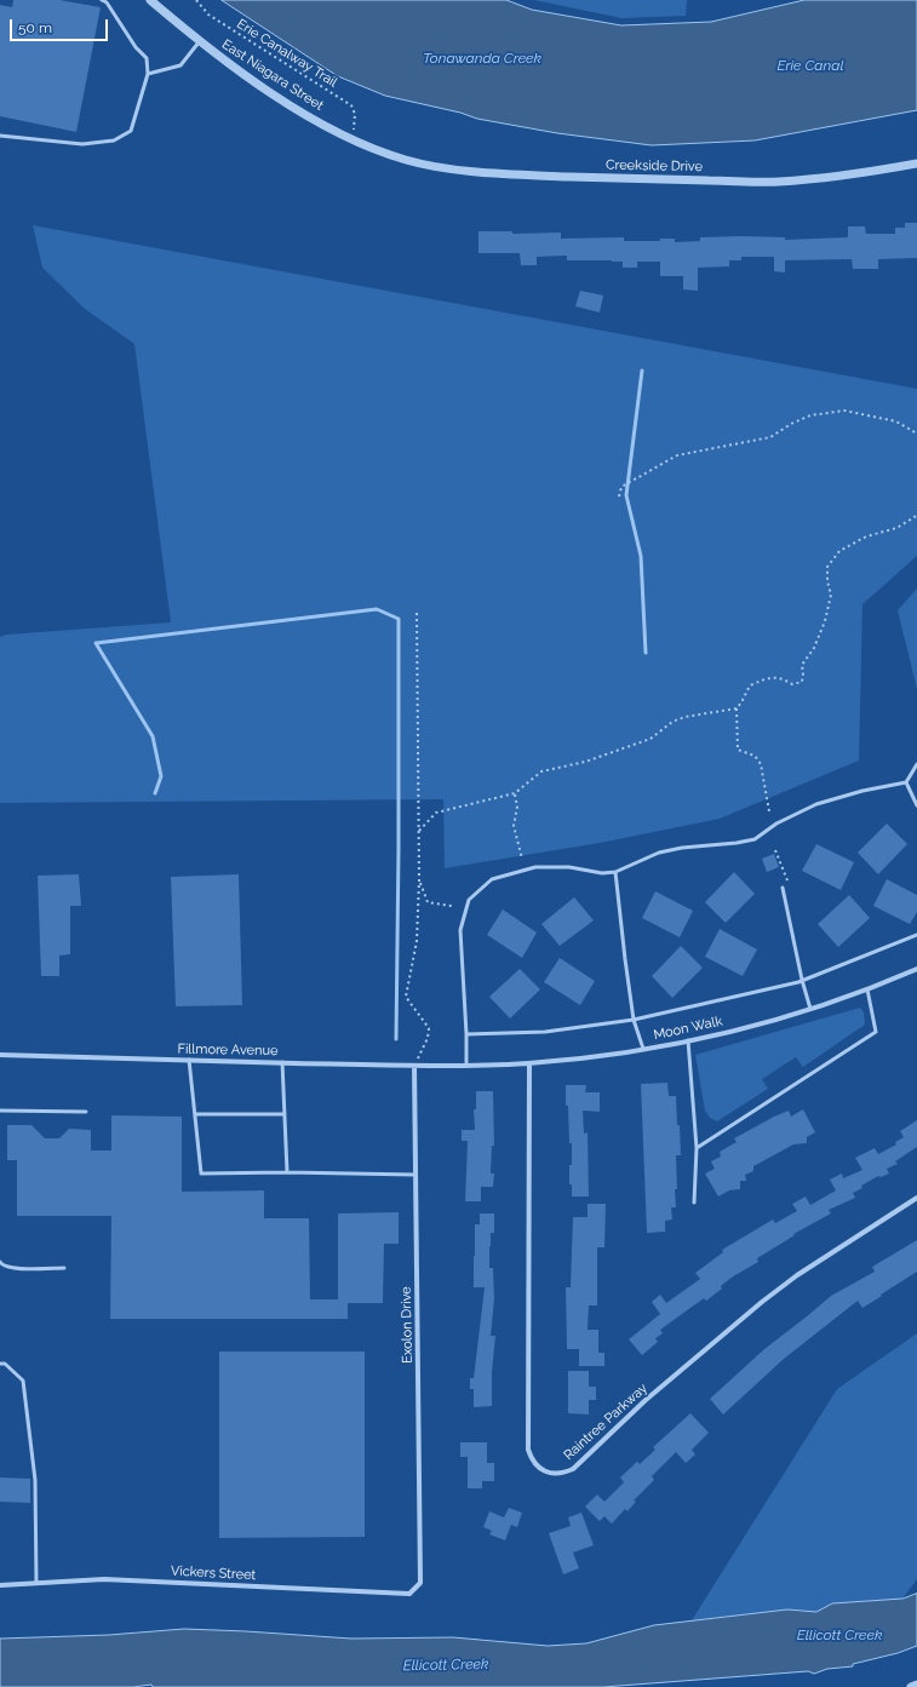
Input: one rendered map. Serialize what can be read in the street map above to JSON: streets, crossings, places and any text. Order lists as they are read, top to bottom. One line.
{"streets":{"street":["East Niagara Street","Creekside Drive","Moon Walk","Fillmore Avenue","Exolon Drive","Raintree Parkway","Vickers Street"],"path":["Erie Canalway Trail"]},"crossings":[["East Niagara Street","Creekside Drive"],["Moon Walk","Fillmore Avenue"],["Moon Walk","Raintree Parkway"],["Fillmore Avenue","Exolon Drive"],["Exolon Drive","Vickers Street"]],"water":["Tonawanda Creek","Erie Canal","Ellicott Creek"],"scale_bar":"50 m"}
